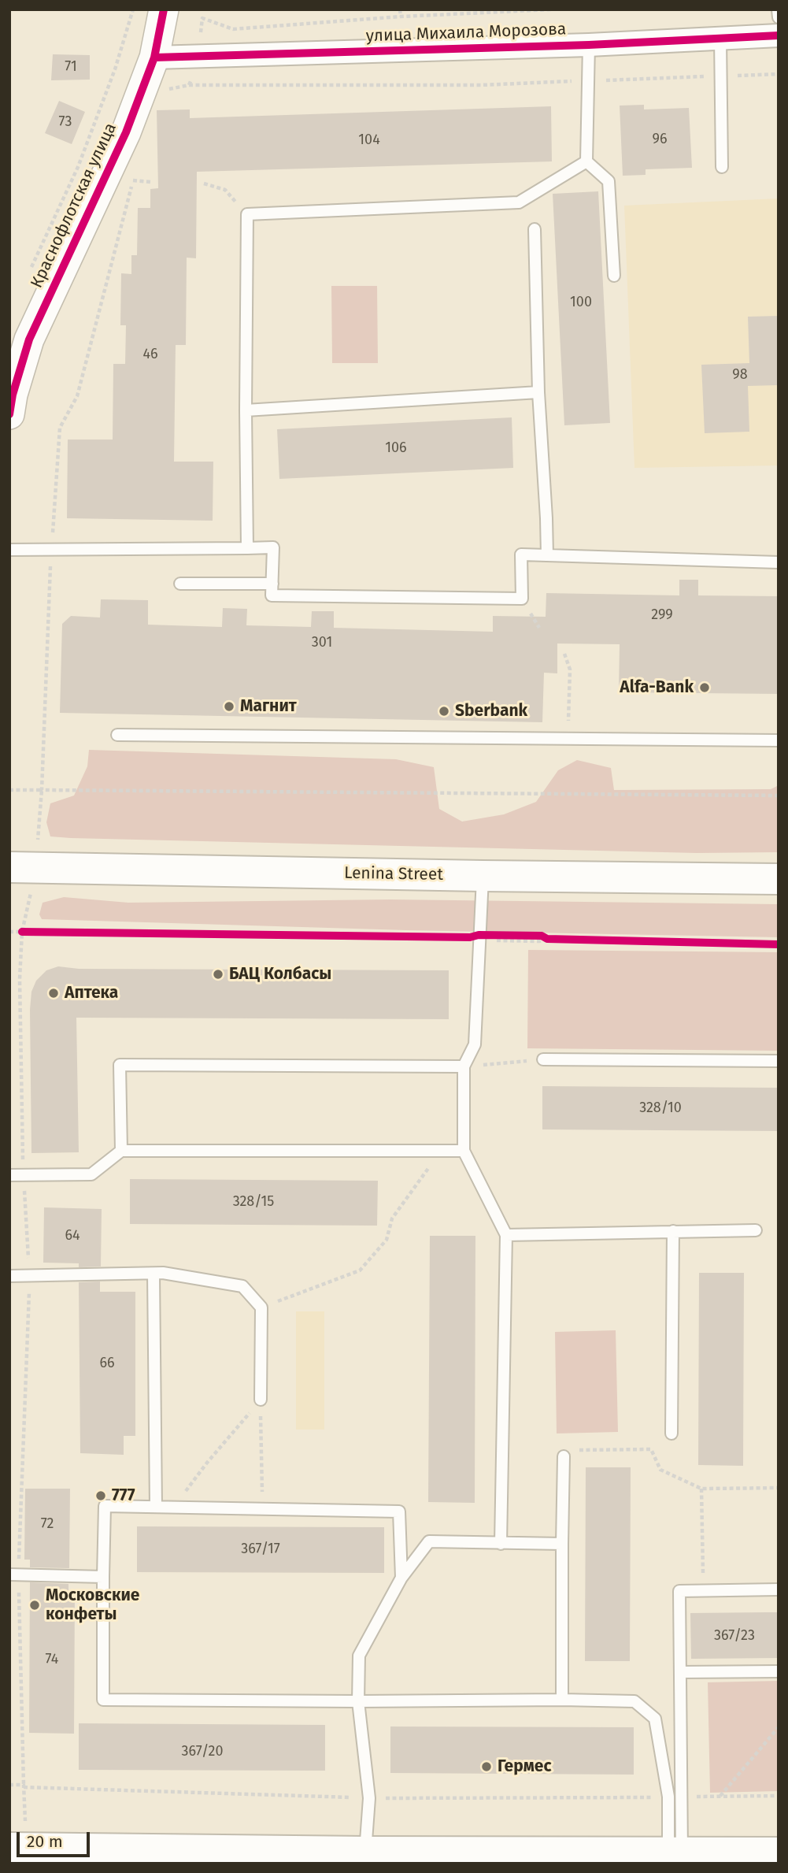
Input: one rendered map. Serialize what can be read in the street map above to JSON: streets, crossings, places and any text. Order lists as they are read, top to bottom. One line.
{"streets":{"main road":["Lenina Street"],"street":["улица Михаила Морозова","Краснофлотская улица"]},"crossings":[["улица Михаила Морозова","Краснофлотская улица"]],"places":["Alfa-Bank","Магнит","Sberbank","БАЦ Колбасы","Аптека","777","Московские конфеты","Гермес"],"house_numbers":["71","73","96","104","100","46","98","106","299","301","328/10","328/15","64","66","72","367/17","367/23","74","367/20"],"scale_bar":"20 m"}
